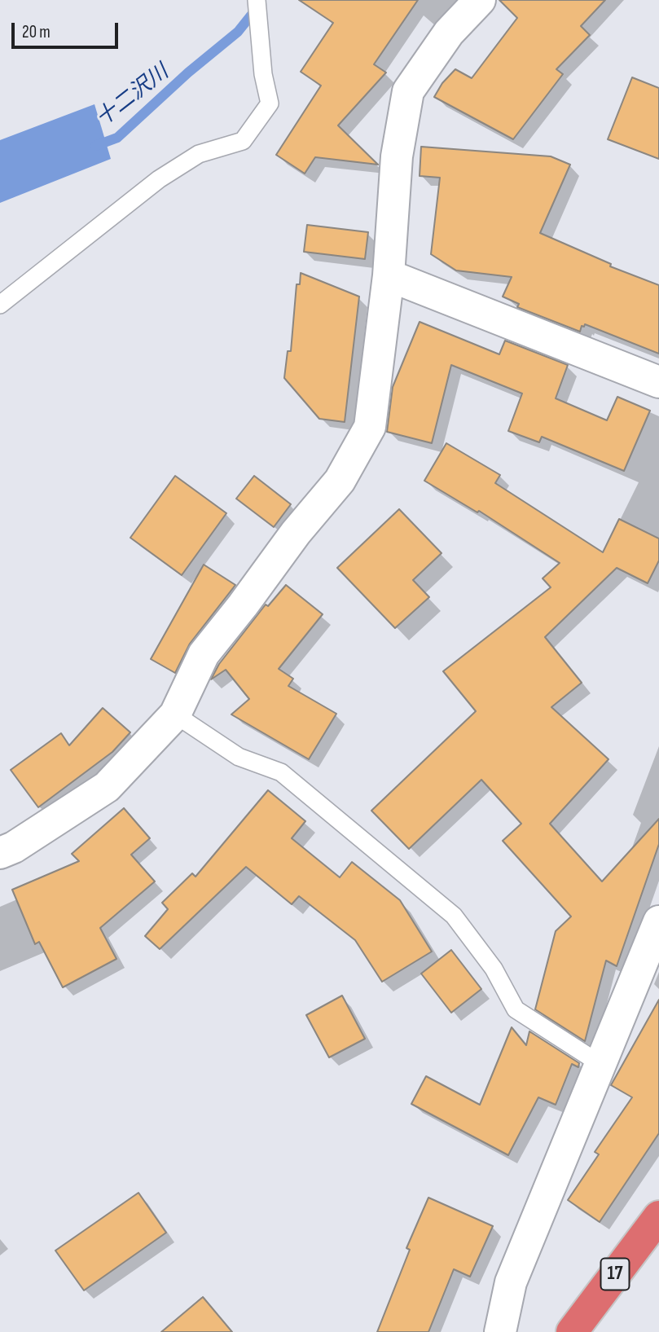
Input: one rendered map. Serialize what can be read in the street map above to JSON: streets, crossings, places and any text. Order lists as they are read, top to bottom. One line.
{"streets":{"highway":["17"]},"water":["十二沢川"],"scale_bar":"20 m"}
